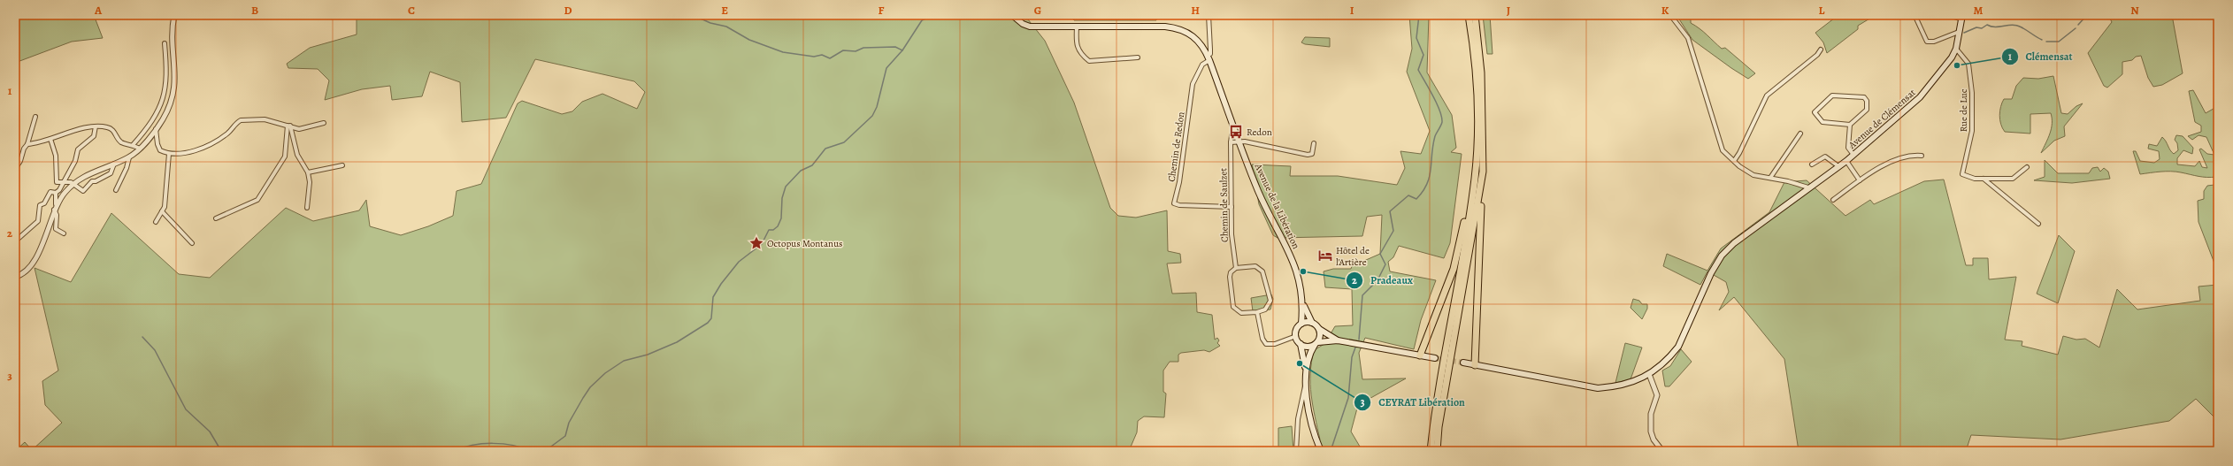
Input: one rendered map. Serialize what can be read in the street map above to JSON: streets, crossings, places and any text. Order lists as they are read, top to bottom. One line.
{"streets":{"main road":["Avenue de Clémensat","Avenue de la Libération"],"street":["Rue de Luc","Chemin de Redon","Chemin de Saulzet"]},"crossings":[["Rue de Luc","Avenue de Clémensat"],["Chemin de Redon","Chemin de Saulzet"],["Chemin de Redon","Avenue de la Libération"],["Chemin de Saulzet","Avenue de la Libération"]],"places":{"other":["Clémensat","Pradeaux","CEYRAT Libération"],"bus stop":["Redon"],"place":["Octopus Montanus"],"hotel":["Hôtel de l'Artière"]},"grid":{"columns":["A","B","C","D","E","F","G","H","I","J","K","L","M","N"],"rows":["1","2","3"]}}
